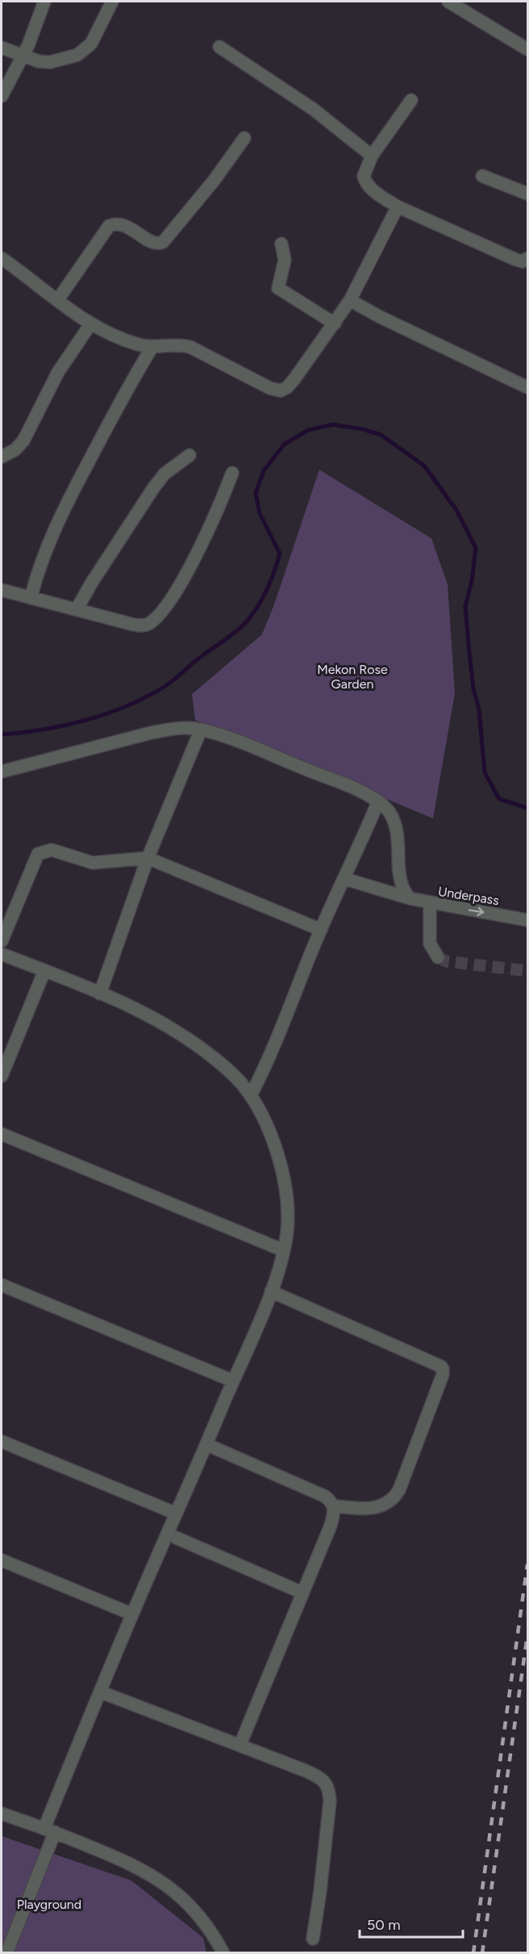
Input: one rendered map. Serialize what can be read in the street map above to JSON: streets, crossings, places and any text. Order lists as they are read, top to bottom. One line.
{"streets":{"street":["Underpass"]},"one_way":["Underpass"],"parks":["Mekon Rose Garden","Playground"],"scale_bar":"50 m"}
